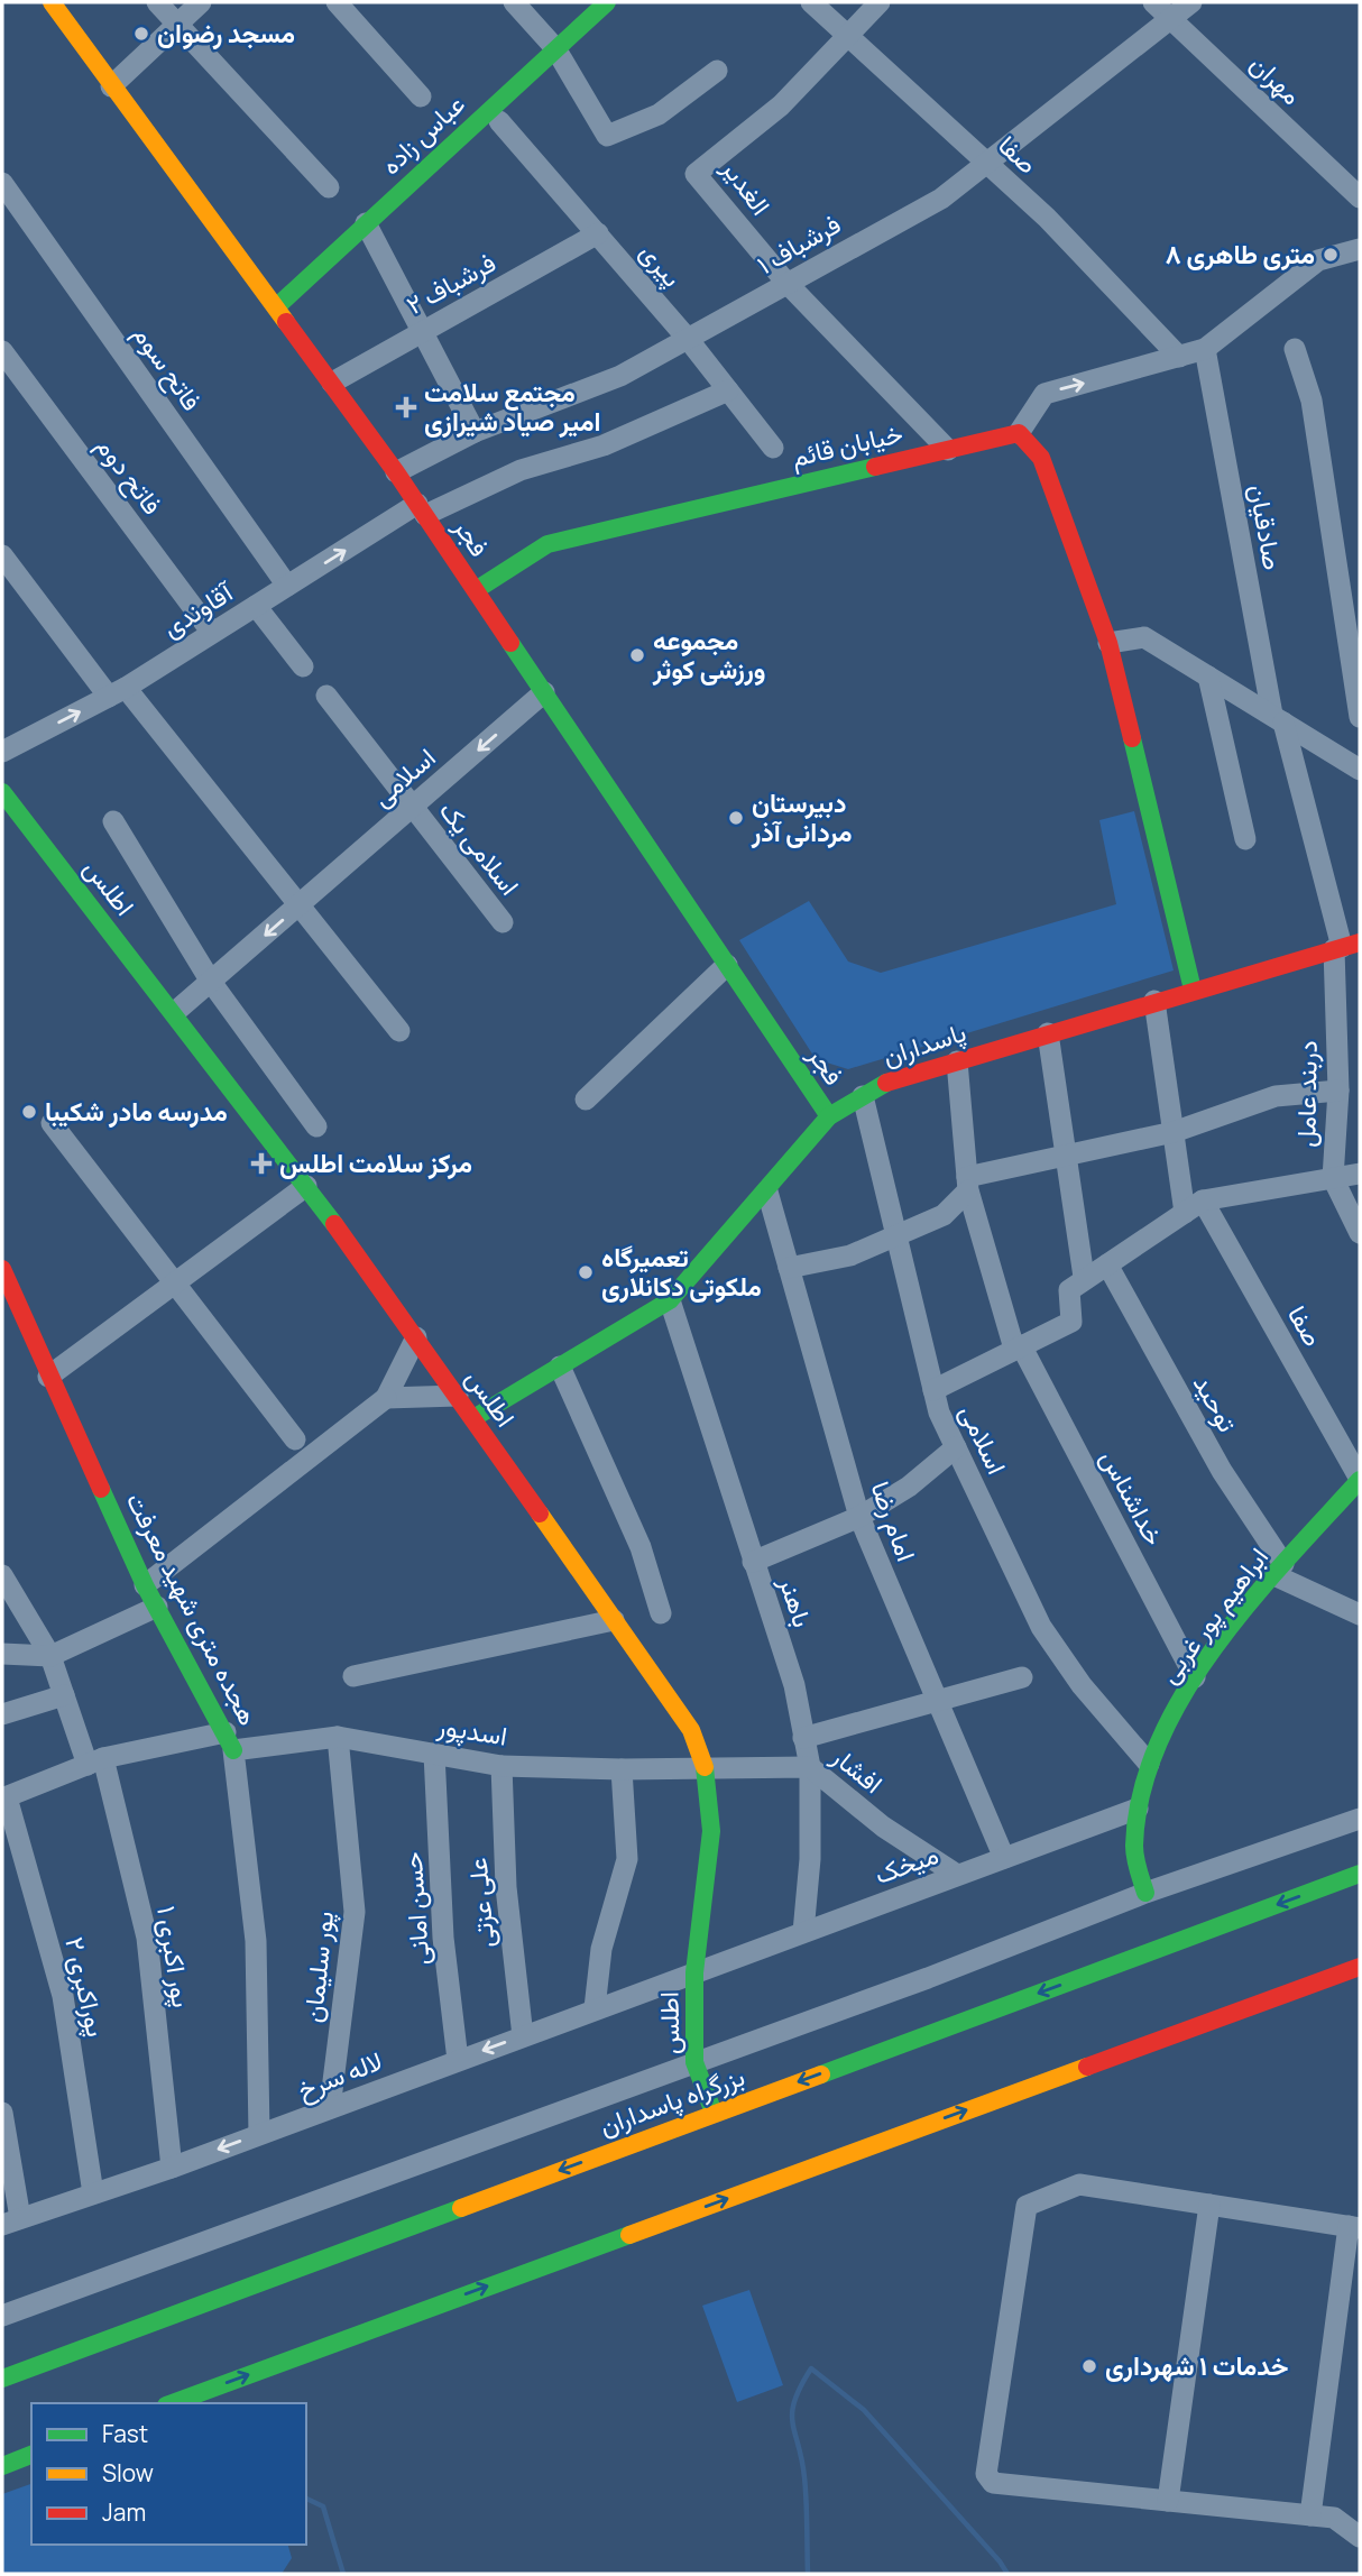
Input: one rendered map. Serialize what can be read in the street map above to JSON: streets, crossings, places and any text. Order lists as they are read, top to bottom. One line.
{"streets":{"main road":["عباس زاده","خیابان قائم","فجر","اطلس","پاسداران","هجده متری شهید معرفت","ابراهیم پور غربی","بزرگراه پاسداران"],"street":["مهران","صفا","الغدیر","فرشباف ۱","پیری","فرشباف ۲","فاتح سوم","فاتح دوم","صادقیان","آقاوندی","اسلامی","اسلامی یک","دربند عامل","توحید","خداشناس","امام رضا","باهنر","اسدپور","افشار","میخک","علی عزتی","حسن امانی","پور اکبری ۱","پور سلیمان","پوراکبری ۲","لاله سرخ"]},"crossings":[["مهران","فرشباف ۱"],["عباس زاده","فجر"],["صفا","الغدیر"],["صفا","فرشباف ۱"],["صفا","پاسداران"],["صفا","ابراهیم پور غربی"],["الغدیر","فرشباف ۱"],["الغدیر","خیابان قائم"],["فرشباف ۱","پیری"],["فرشباف ۱","فجر"],["پیری","فرشباف ۲"],["پیری","آقاوندی"],["فرشباف ۲","فجر"],["فاتح سوم","آقاوندی"],["خیابان قائم","فجر"],["فاتح دوم","آقاوندی"],["صادقیان","پاسداران"],["صادقیان","دربند عامل"],["فجر","آقاوندی"],["فجر","اسلامی"],["فجر","پاسداران"],["اسلامی","اسلامی یک"],["اسلامی","اطلس"],["اسلامی","پاسداران"],["اسلامی","ابراهیم پور غربی"],["اطلس","پاسداران"],["اطلس","اسدپور"],["اطلس","افشار"],["اطلس","میخک"],["اطلس","لاله سرخ"],["اطلس","بزرگراه پاسداران"],["پاسداران","دربند عامل"],["پاسداران","خداشناس"],["پاسداران","امام رضا"],["پاسداران","باهنر"],["توحید","ابراهیم پور غربی"],["خداشناس","ابراهیم پور غربی"],["امام رضا","میخک"],["باهنر","افشار"],["باهنر","میخک"],["هجده متری شهید معرفت","اسدپور"],["هجده متری شهید معرفت","لاله سرخ"],["ابراهیم پور غربی","میخک"],["اسدپور","افشار"],["اسدپور","علی عزتی"],["اسدپور","حسن امانی"],["اسدپور","پور اکبری ۱"],["اسدپور","پور سلیمان"],["اسدپور","پوراکبری ۲"],["افشار","میخک"],["میخک","لاله سرخ"],["علی عزتی","لاله سرخ"],["حسن امانی","لاله سرخ"],["پور اکبری ۱","لاله سرخ"],["پور سلیمان","لاله سرخ"],["پوراکبری ۲","لاله سرخ"]],"places":{"other":["مسجد رضوان","۸ متری طاهری","مجموعه ورزشی کوثر","دبیرستان مردانی آذر","مدرسه مادر شکیبا","تعمیرگاه ملکوتی دکانلاری","خدمات ۱ شهرداری"],"health":["مجتمع سلامت امیر صیاد شیرازی","مرکز سلامت اطلس"]},"legend":["Fast","Slow","Jam"]}
